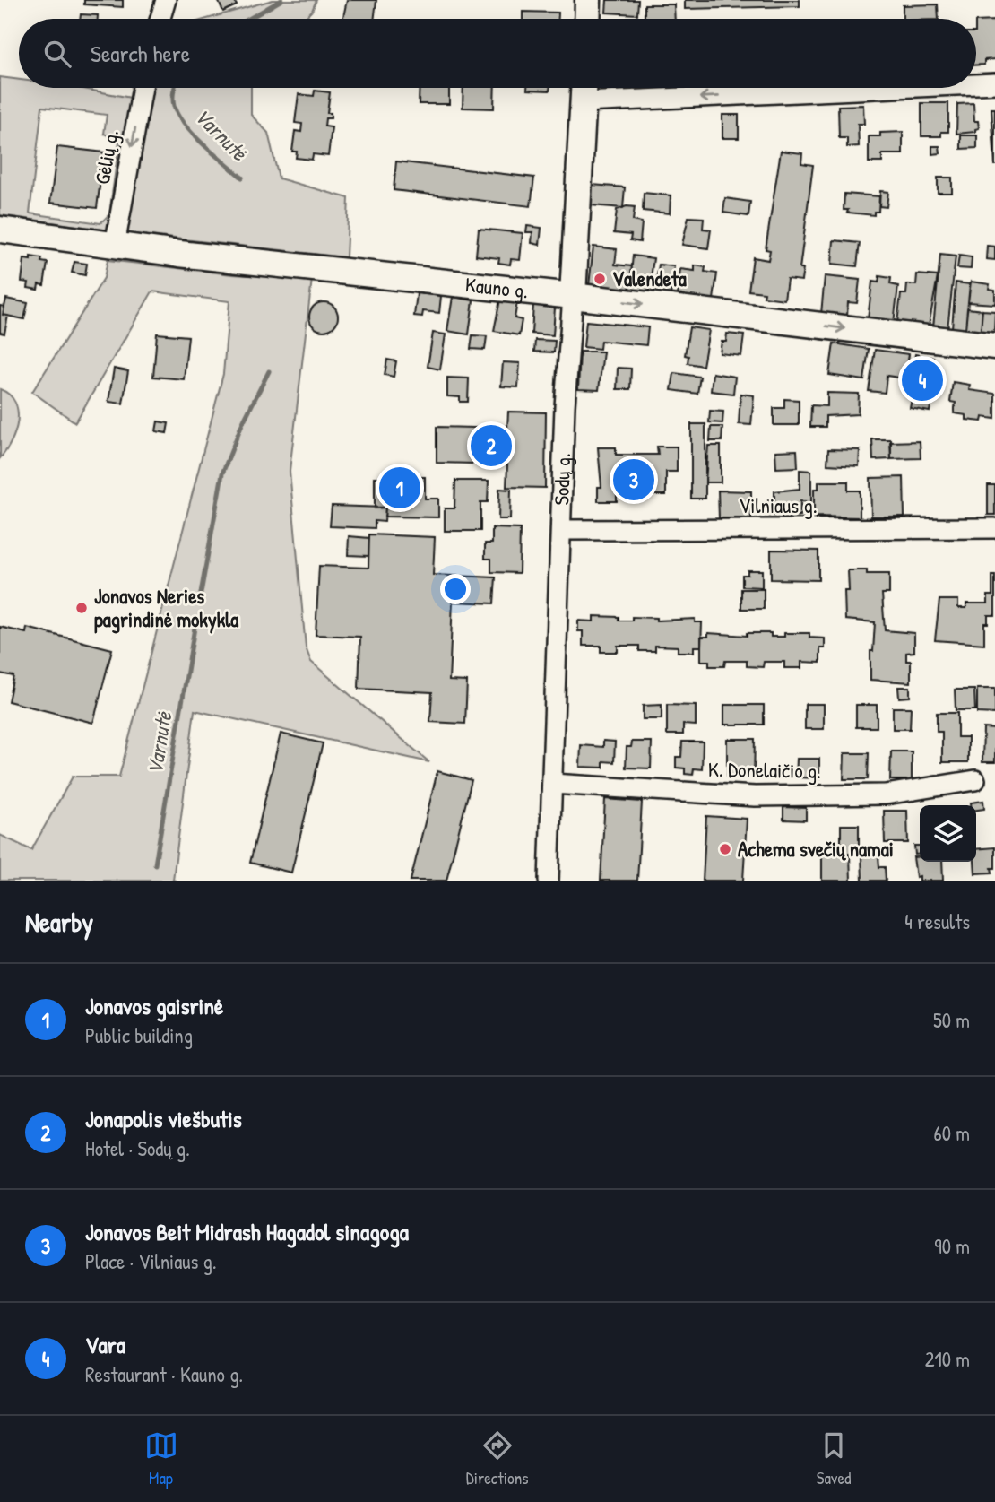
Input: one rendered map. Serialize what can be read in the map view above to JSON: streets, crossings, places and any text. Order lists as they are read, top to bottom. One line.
{"streets":{"main road":["Kauno g.","Sodų g."],"street":["Gėlių g.","Vilniaus g.","K. Donelaičio g."]},"crossings":[["Gėlių g.","Kauno g."],["Kauno g.","Sodų g."],["Sodų g.","Vilniaus g."],["Sodų g.","K. Donelaičio g."]],"one_way":["Gėlių g.","Kauno g."],"water":["Varnutė"],"places":["Valendeta","Jonavos Neries pagrindinė mokykla","Achema svečių namai"],"page":{"search":"Search here","pins":["4","2","3","1"],"heading":["Nearby","4 results"],"list":[{"mark":"1","name":"Jonavos gaisrinė","note":"Public building","value":"50 m"},{"mark":"2","name":"Jonapolis viešbutis","note":"Hotel · Sodų g.","value":"60 m"},{"mark":"3","name":"Jonavos Beit Midrash Hagadol sinagoga","note":"Place · Vilniaus g.","value":"90 m"},{"mark":"4","name":"Vara","note":"Restaurant · Kauno g.","value":"210 m"}],"nav":["Map","Directions","Saved"]}}
